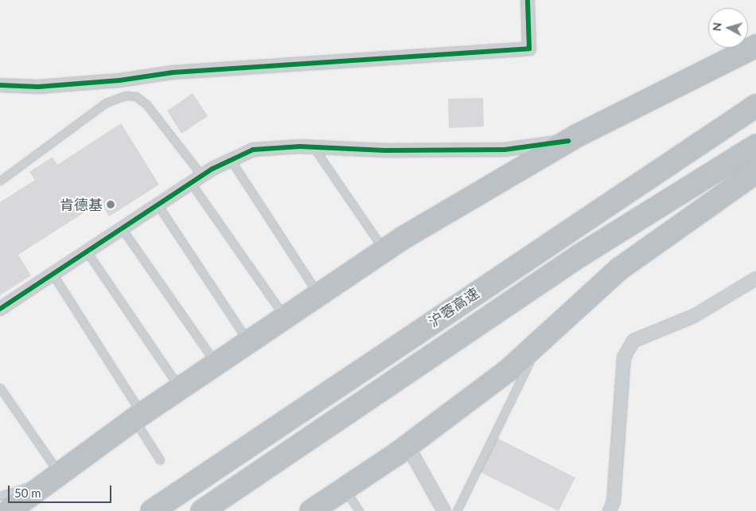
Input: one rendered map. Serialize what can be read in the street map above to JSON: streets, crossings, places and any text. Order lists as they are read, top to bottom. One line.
{"streets":{"highway":["沪蓉高速"]},"places":["肯德基"],"scale_bar":"50 m","north":"left"}
